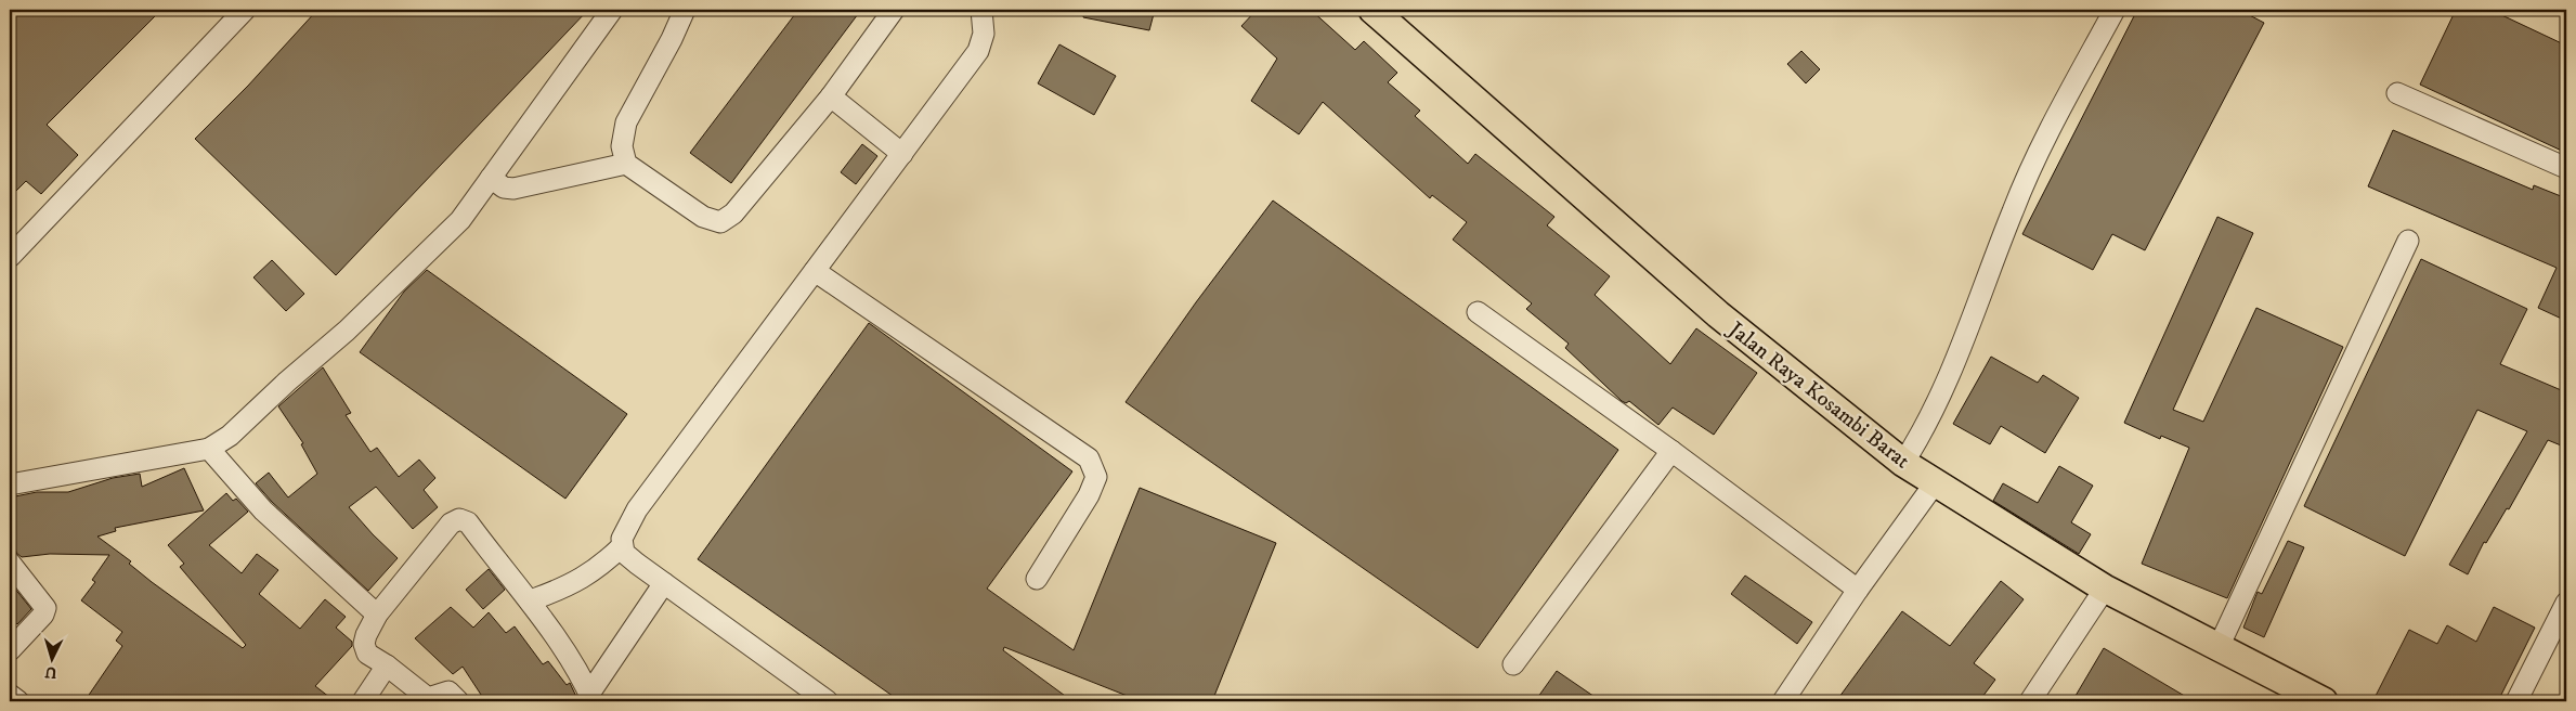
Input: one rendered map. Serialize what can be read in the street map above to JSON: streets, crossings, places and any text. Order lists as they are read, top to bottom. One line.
{"streets":{"main road":["Jalan Raya Kosambi Barat"]},"north":"bottom"}
